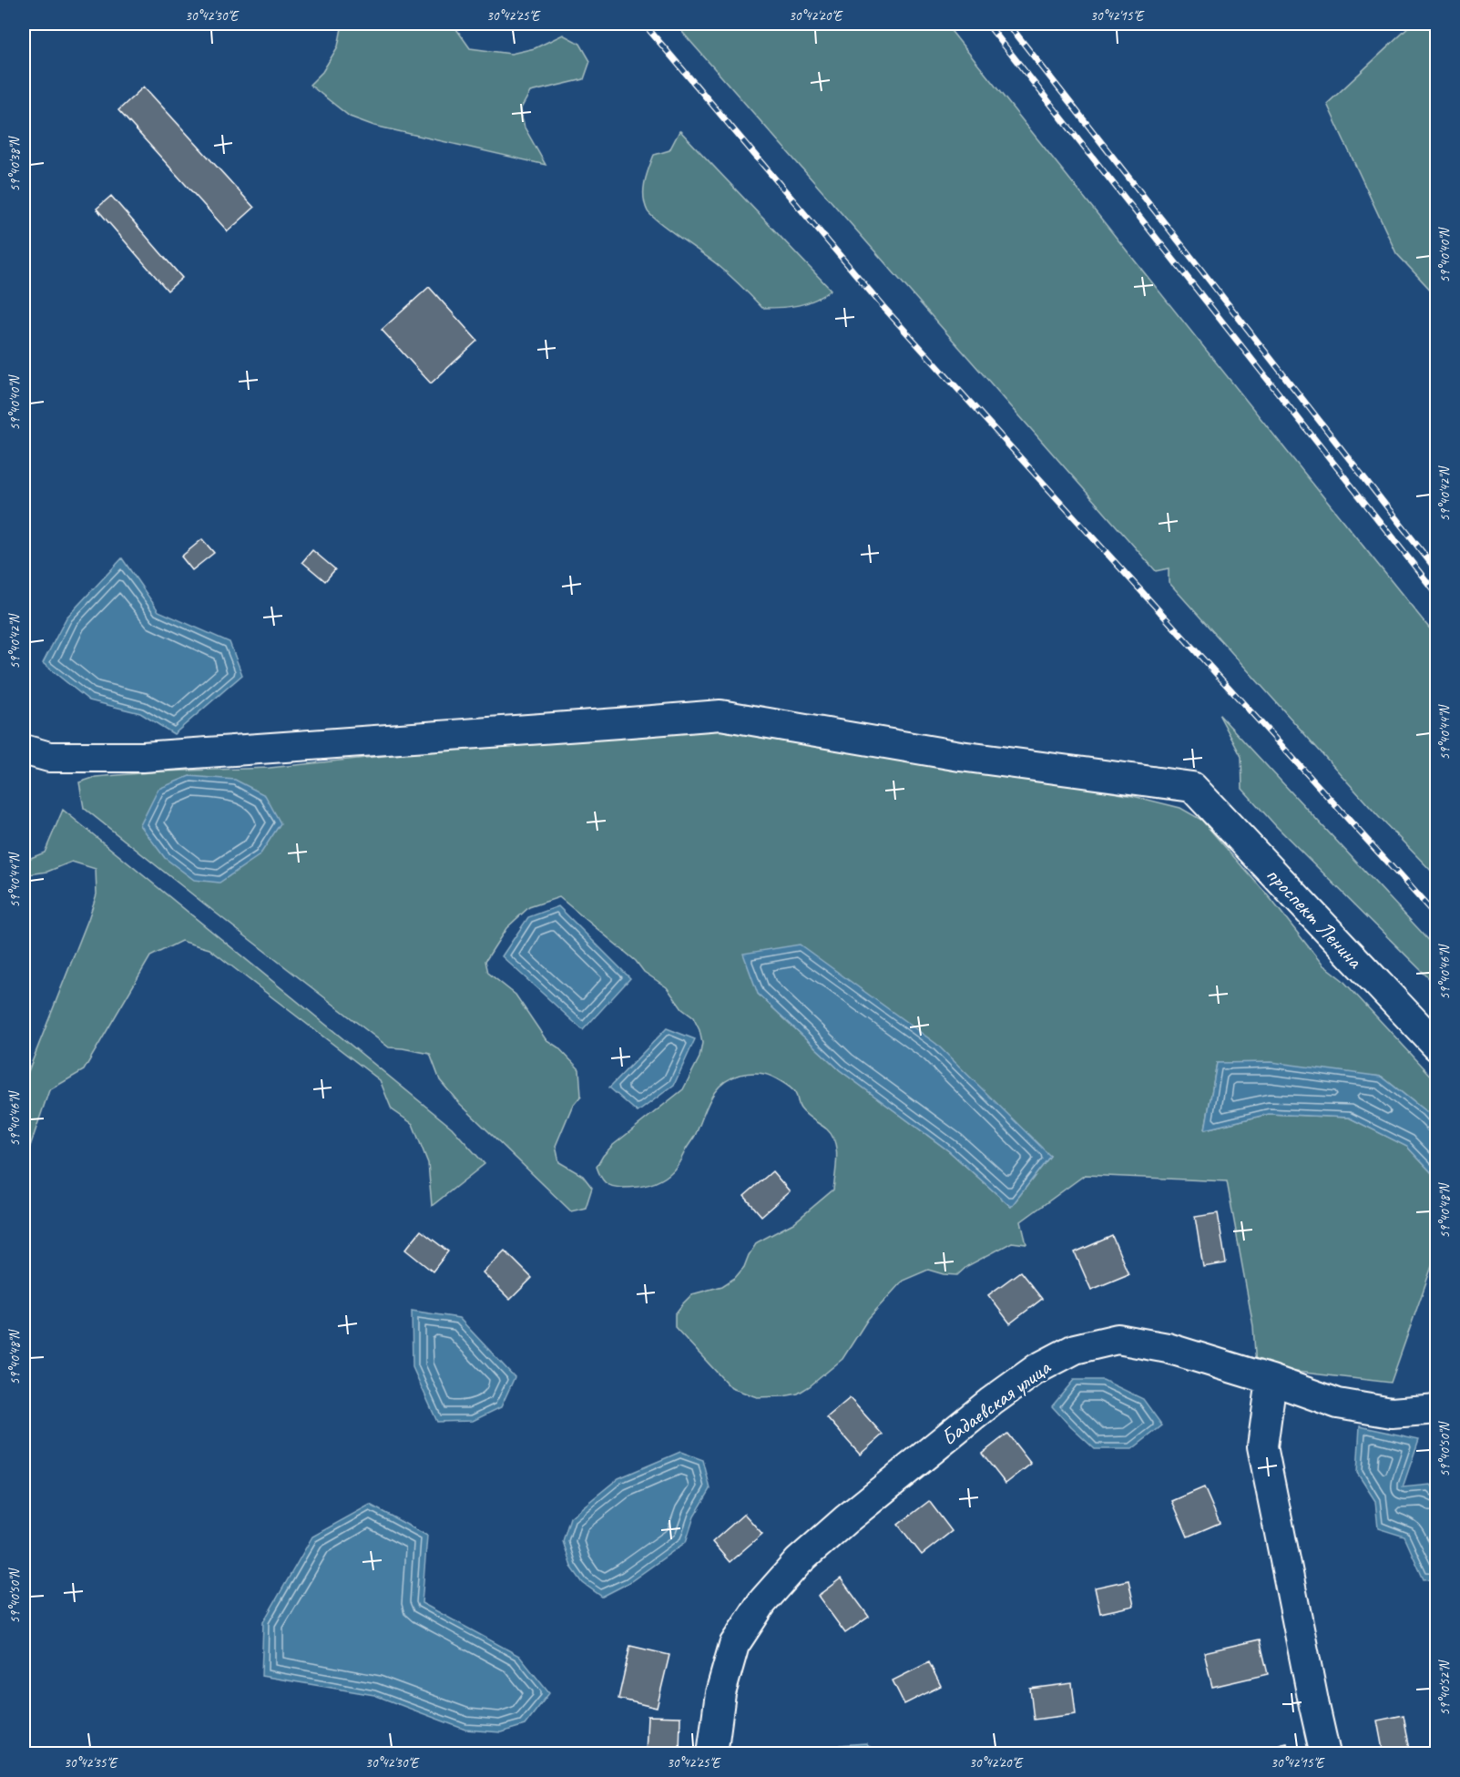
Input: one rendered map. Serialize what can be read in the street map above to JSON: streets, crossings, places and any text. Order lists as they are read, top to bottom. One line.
{"streets":{"street":["проспект Ленина","Бадаевская улица"]},"coordinates":["30°42'30\"E","30°42'25\"E","30°42'20\"E","30°42'15\"E","59°40'38\"N","59°40'40\"N","59°40'42\"N","59°40'44\"N","59°40'46\"N","59°40'48\"N","59°40'50\"N","59°40'52\"N","30°42'35\"E"]}
